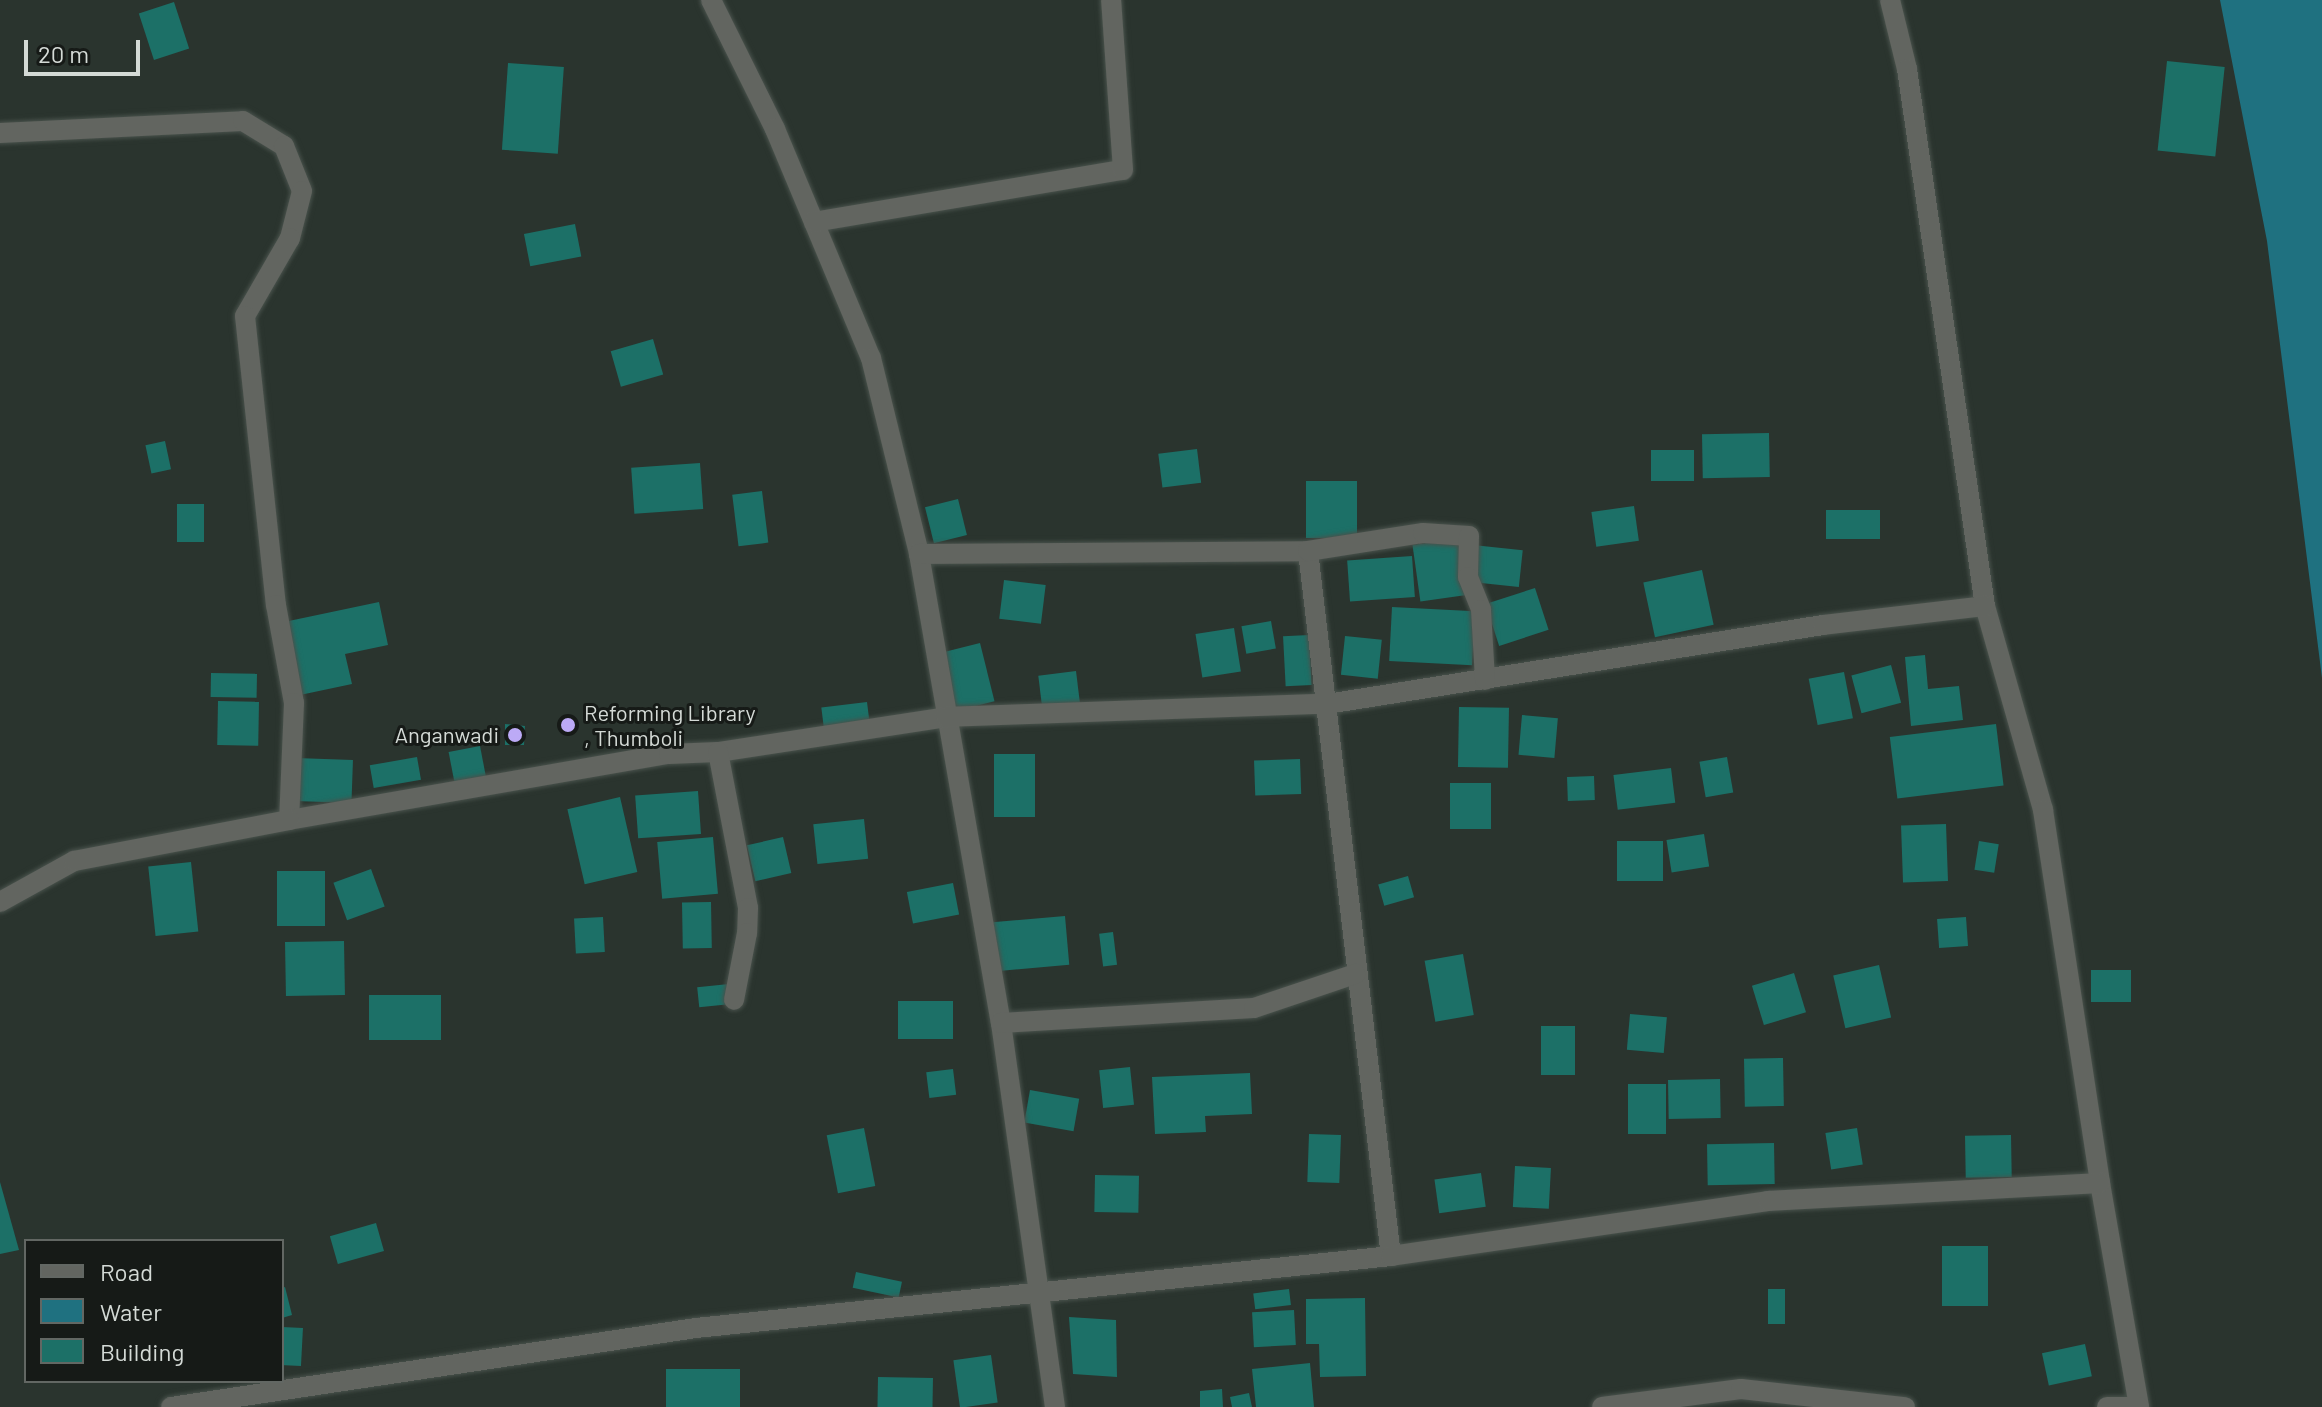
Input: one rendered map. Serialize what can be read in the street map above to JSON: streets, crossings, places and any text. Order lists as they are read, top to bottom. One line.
{"places":["Reforming Library , Thumboli","Anganwadi"],"legend":["Road","Water","Building"],"scale_bar":"20 m"}
